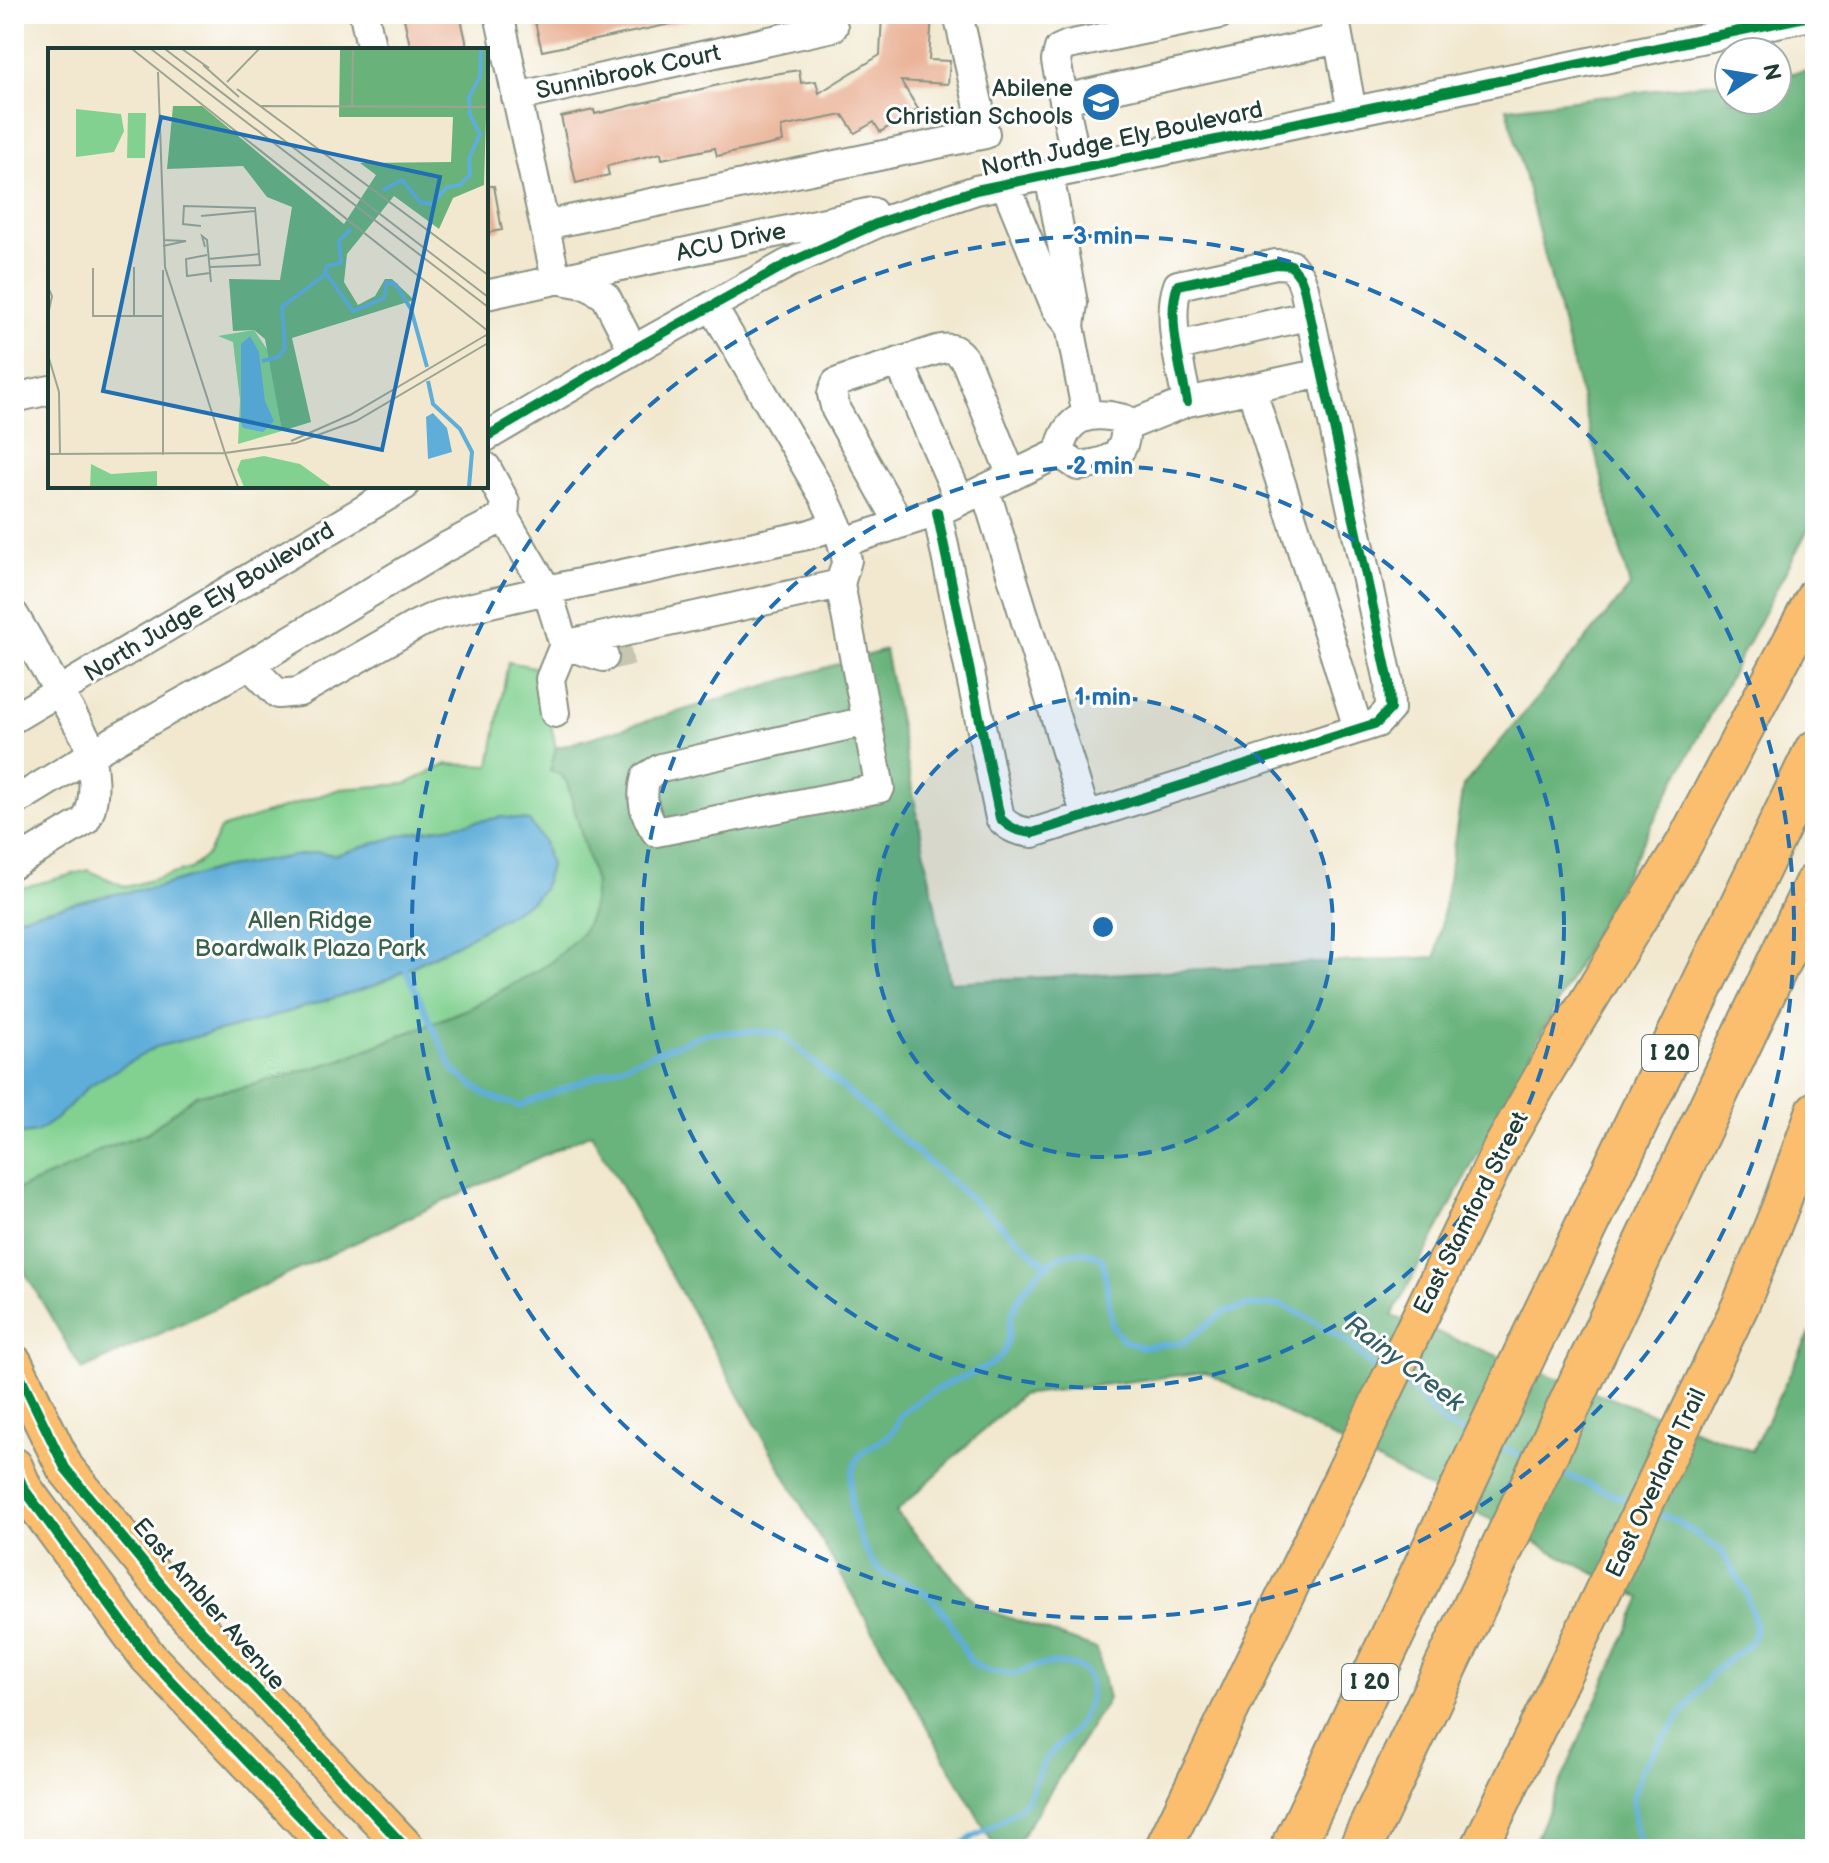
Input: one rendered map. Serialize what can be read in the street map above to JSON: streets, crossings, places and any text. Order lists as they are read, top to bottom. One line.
{"streets":{"highway":["I 20"],"main road":["East Stamford Street","East Overland Trail","East Ambler Avenue"],"street":["Sunnibrook Court","North Judge Ely Boulevard","ACU Drive"]},"crossings":[["North Judge Ely Boulevard","ACU Drive"]],"water":["Rainy Creek"],"parks":["Allen Ridge Boardwalk Plaza Park"],"places":{"school or university":["Abilene Christian Schools"]},"north":"right","rings":["3 min","2 min","1 min"]}
